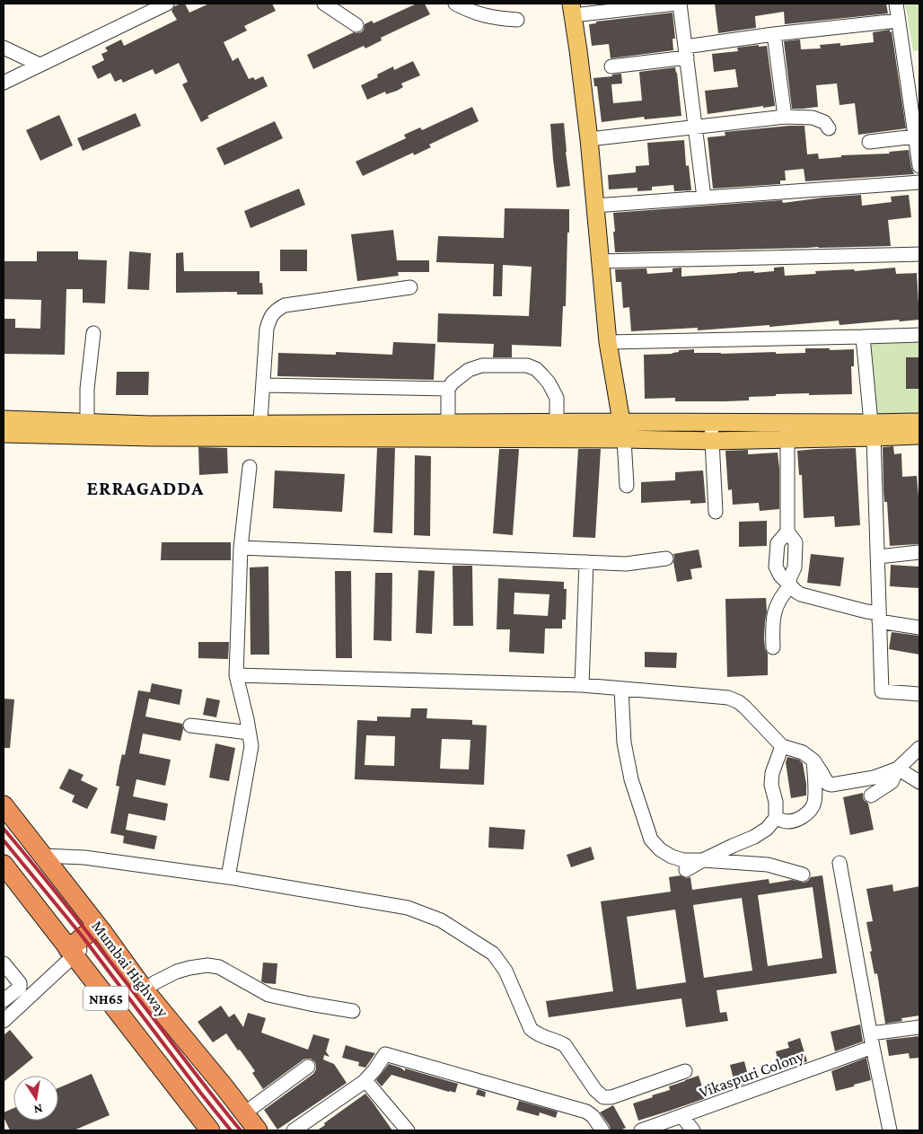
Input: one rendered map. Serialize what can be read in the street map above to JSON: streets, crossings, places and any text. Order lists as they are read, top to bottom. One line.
{"streets":{"highway":["Mumbai Highway","NH65"],"street":["Vikaspuri Colony"]},"districts":["ERRAGADDA"],"north":"bottom"}
